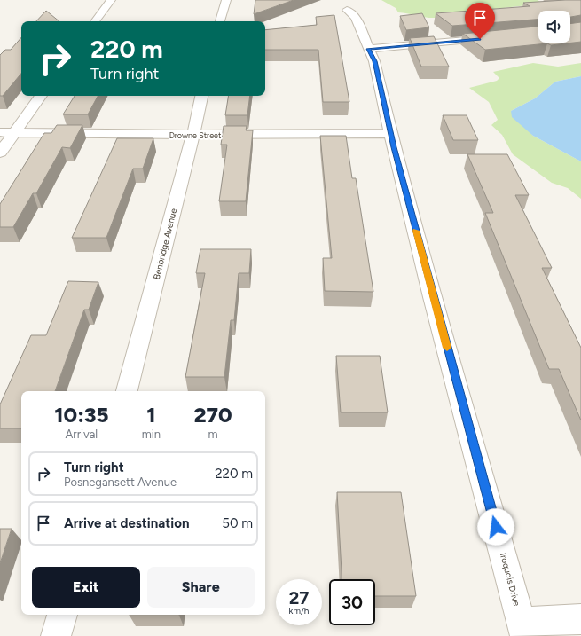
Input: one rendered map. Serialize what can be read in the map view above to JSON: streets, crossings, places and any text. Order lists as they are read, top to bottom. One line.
{"streets":{"street":["Drowne Street","Benbridge Avenue","Iroquois Drive"]},"crossings":[["Drowne Street","Benbridge Avenue"],["Drowne Street","Iroquois Drive"]],"page":{"turn":["220 m","Turn right"],"eta":["10:35","Arrival","1","min","270","m"],"list":[{"name":"Turn right","note":"Posnegansett Avenue","value":"220 m"},{"name":"Arrive at destination","value":"50 m"}],"buttons":["Exit","Share"],"speed":"27 km/h","limit":"30"}}
